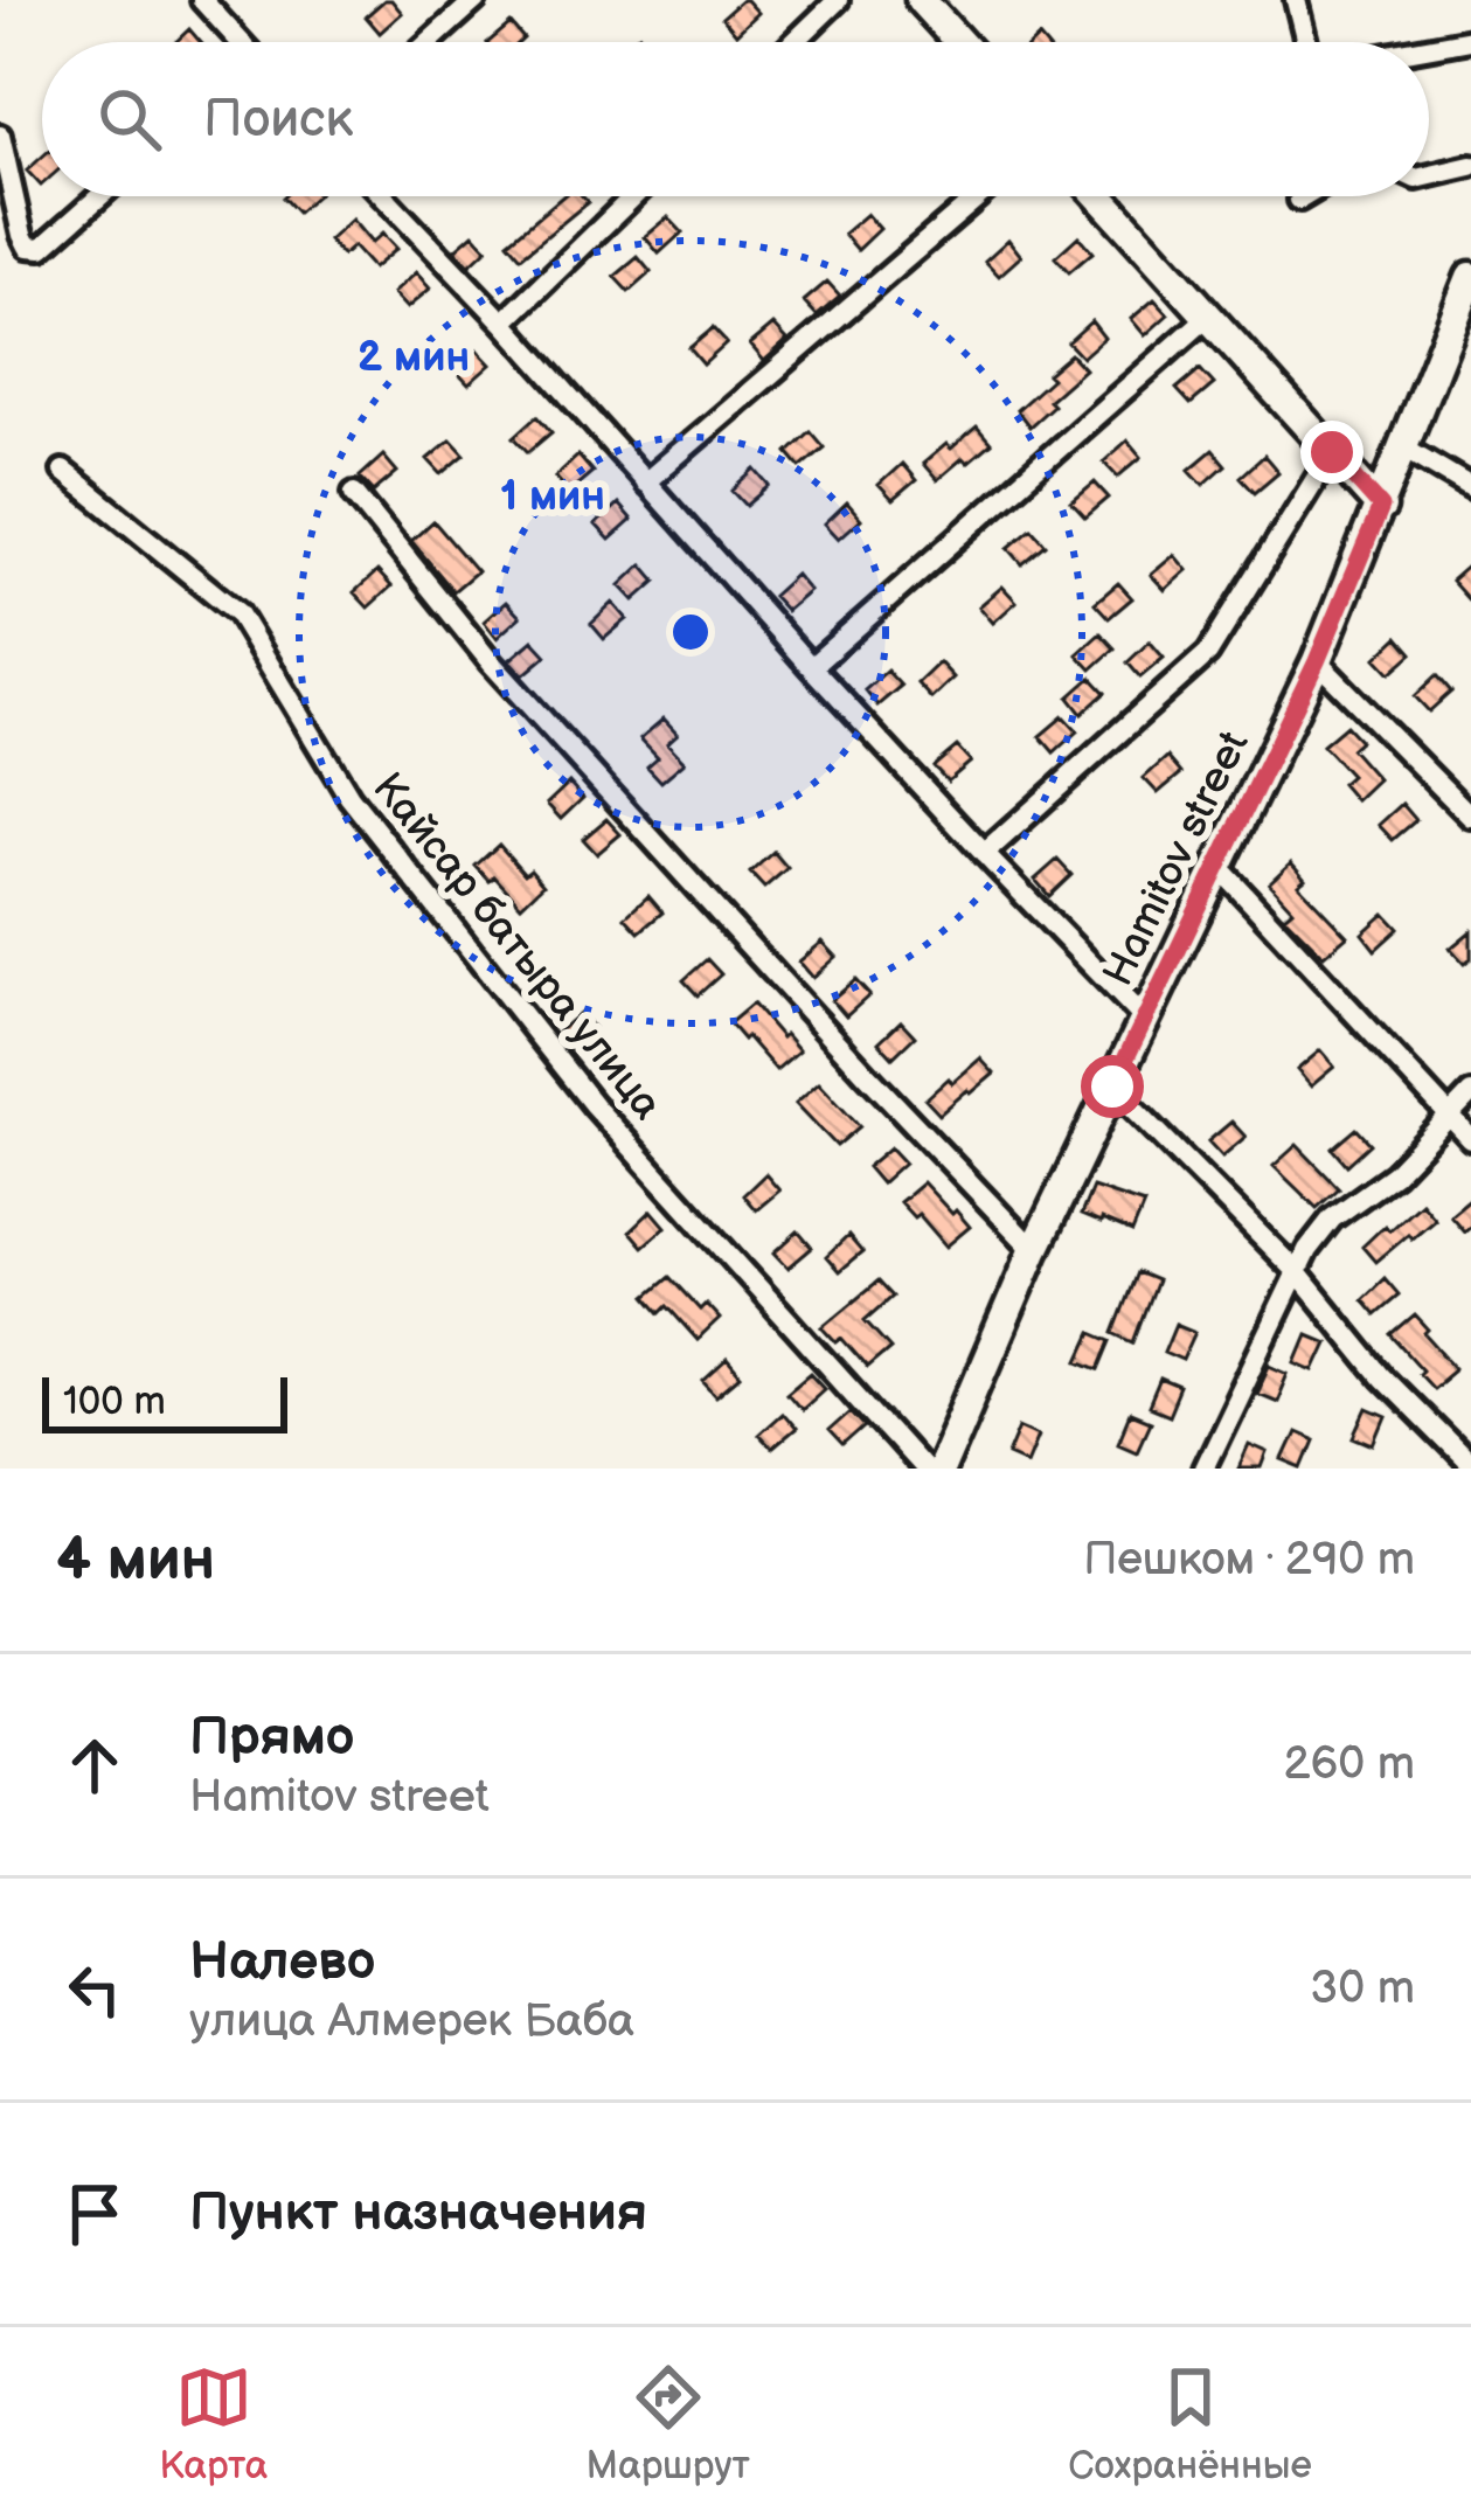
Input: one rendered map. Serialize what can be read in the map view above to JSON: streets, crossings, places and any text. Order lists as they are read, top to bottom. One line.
{"streets":{"street":["Hamitov street","Кайсар батыра улица"]},"scale_bar":"100 m","page":{"search":"Поиск","scale":"100 m","heading":["4 мин","Пешком · 290 m"],"list":[["Прямо","Hamitov street","260 m"],["Налево","улица Алмерек Баба","30 m"],"Пункт назначения"],"nav":["Карта","Маршрут","Сохранённые"]},"rings":["2 мин","1 мин"]}
